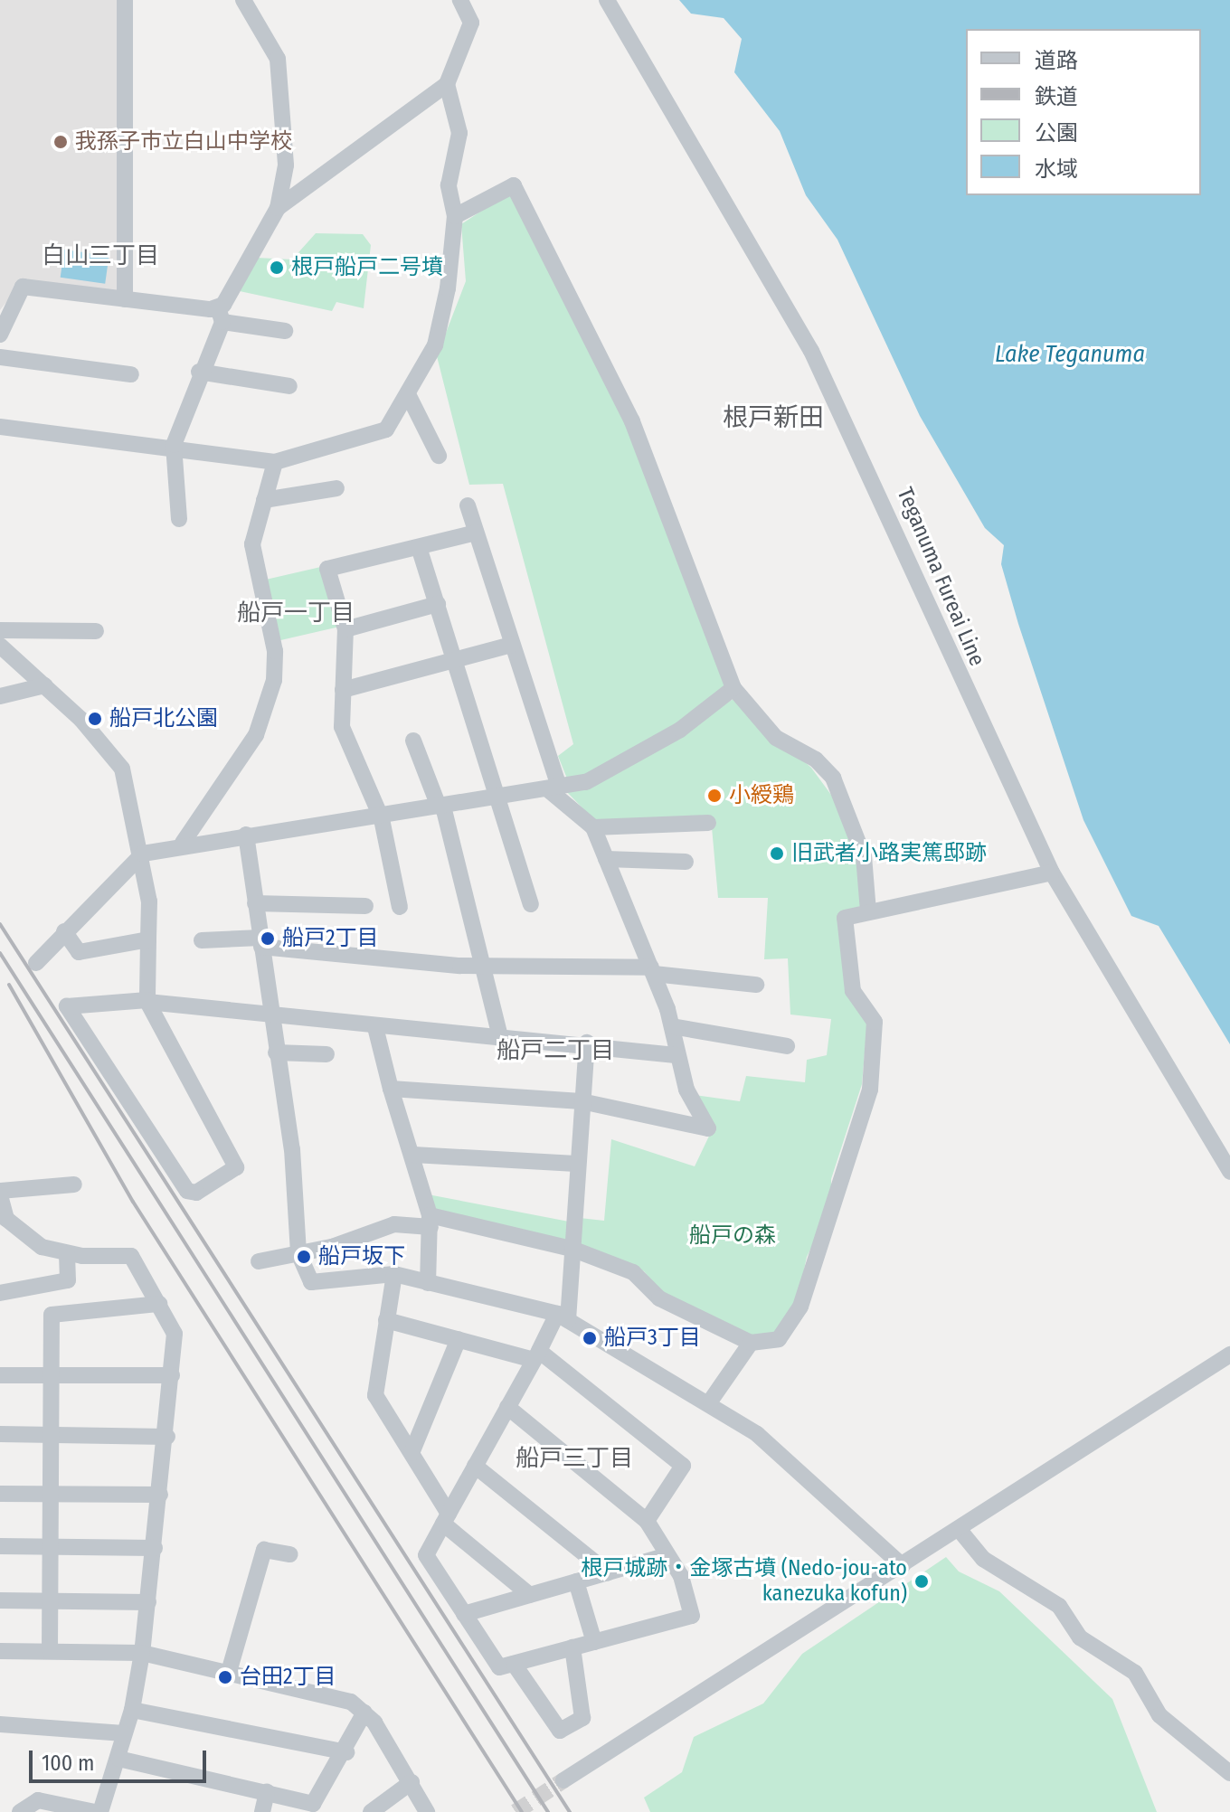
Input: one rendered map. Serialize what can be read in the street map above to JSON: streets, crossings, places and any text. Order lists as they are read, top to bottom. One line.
{"streets":{"street":["Teganuma Fureai Line"]},"districts":["白山三丁目","根戸新田","船戸一丁目","船戸二丁目","船戸三丁目"],"water":["Lake Teganuma"],"parks":["船戸の森"],"places":["我孫子市立白山中学校","根戸船戸二号墳","船戸北公園","小綬鶏","旧武者小路実篤邸跡","船戸2丁目","船戸坂下","船戸3丁目","根戸城跡・金塚古墳 (Nedo-jou-ato kanezuka kofun)","台田2丁目"],"legend":["道路","鉄道","公園","水域"],"scale_bar":"100 m"}
